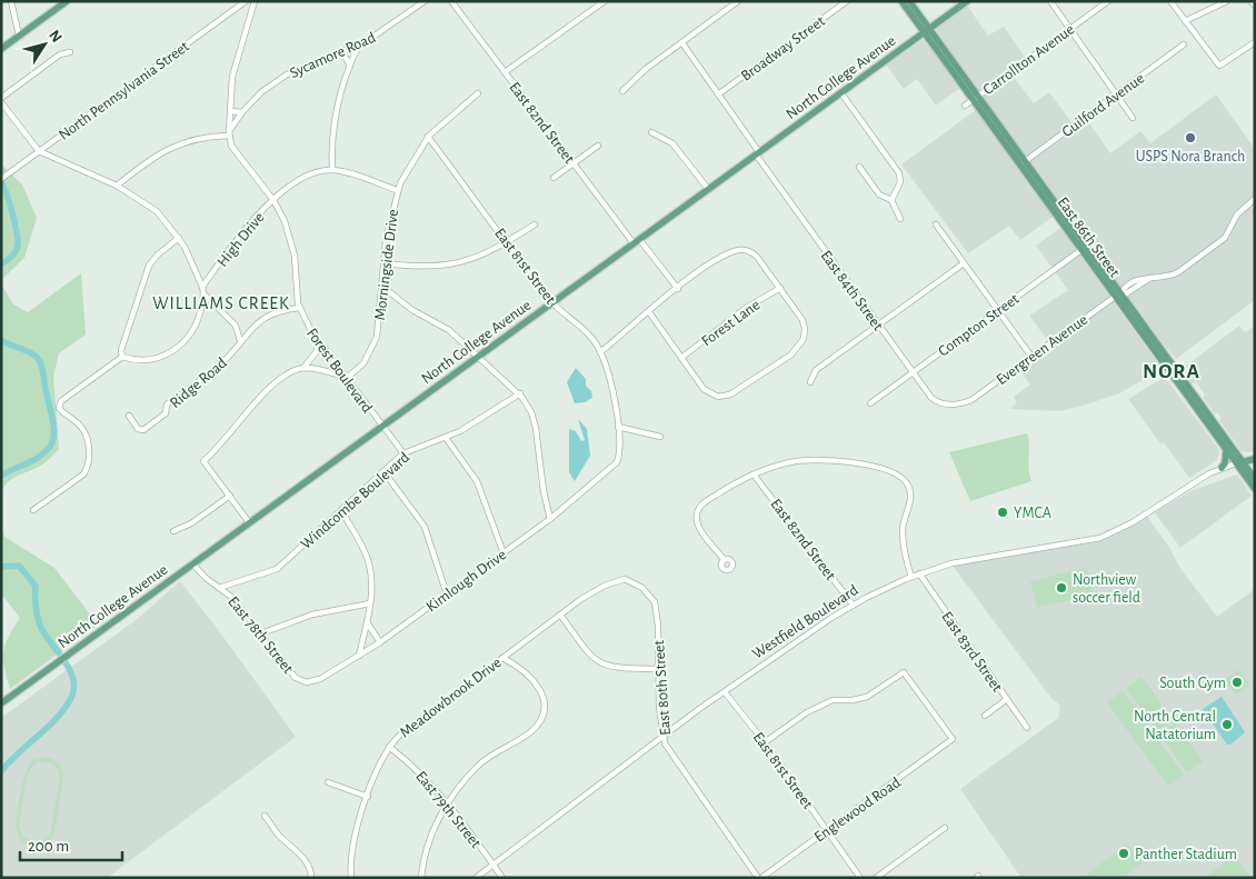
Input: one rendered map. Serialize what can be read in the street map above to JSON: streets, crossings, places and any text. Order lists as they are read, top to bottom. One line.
{"streets":{"main road":["North College Avenue","East 86th Street","Westfield Boulevard"],"street":["Broadway Street","Sycamore Road","Carrollton Avenue","North Pennsylvania Street","Guilford Avenue","East 82nd Street","High Drive","Morningside Drive","East 81st Street","East 84th Street","Forest Lane","Compton Street","Evergreen Avenue","Forest Boulevard","Ridge Road","Windcombe Boulevard","Kimlough Drive","East 78th Street","East 83rd Street","East 80th Street","Meadowbrook Drive","East 79th Street","Englewood Road"]},"crossings":[["Broadway Street","East 84th Street"],["Sycamore Road","Forest Boulevard"],["Carrollton Avenue","East 86th Street"],["North College Avenue","East 82nd Street"],["North College Avenue","East 86th Street"],["North College Avenue","East 81st Street"],["North College Avenue","East 84th Street"],["North College Avenue","Forest Boulevard"],["North College Avenue","East 78th Street"],["Guilford Avenue","East 86th Street"],["East 82nd Street","Westfield Boulevard"],["East 86th Street","Compton Street"],["East 86th Street","Evergreen Avenue"],["East 86th Street","Westfield Boulevard"],["High Drive","Morningside Drive"],["High Drive","Forest Boulevard"],["Morningside Drive","East 81st Street"],["Morningside Drive","Forest Boulevard"],["East 81st Street","Kimlough Drive"],["East 81st Street","Westfield Boulevard"],["East 81st Street","Englewood Road"],["East 84th Street","Compton Street"],["East 84th Street","Evergreen Avenue"],["Forest Boulevard","Ridge Road"],["Forest Boulevard","Windcombe Boulevard"],["Windcombe Boulevard","East 78th Street"],["Kimlough Drive","East 78th Street"],["Westfield Boulevard","East 83rd Street"],["Westfield Boulevard","East 80th Street"],["Westfield Boulevard","East 79th Street"],["East 80th Street","Meadowbrook Drive"],["East 80th Street","Englewood Road"],["Meadowbrook Drive","East 79th Street"]],"districts":["WILLIAMS CREEK","NORA"],"places":["USPS Nora Branch","YMCA","Northview soccer field","South Gym","North Central Natatorium","Panther Stadium"],"scale_bar":"200 m","north":"top right"}
